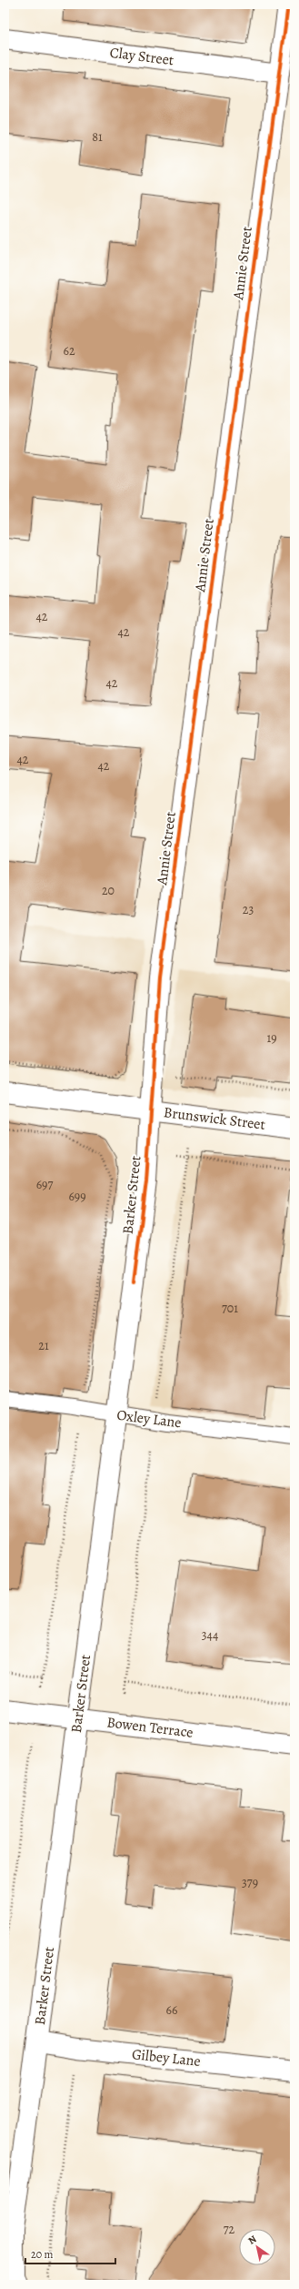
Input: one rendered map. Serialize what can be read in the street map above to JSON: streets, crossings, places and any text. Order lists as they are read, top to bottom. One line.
{"streets":{"street":["Clay Street","Annie Street","Brunswick Street","Barker Street","Bowen Terrace","Gilbey Lane"],"lane":["Oxley Lane"]},"crossings":[["Clay Street","Annie Street"],["Annie Street","Brunswick Street"],["Annie Street","Barker Street"],["Brunswick Street","Barker Street"],["Barker Street","Oxley Lane"],["Barker Street","Bowen Terrace"],["Barker Street","Gilbey Lane"]],"house_numbers":["81","62","42","42","42","42","42","20","23","19","697","699","701","21","344","379","66","72"],"scale_bar":"20 m","north":"top left"}
